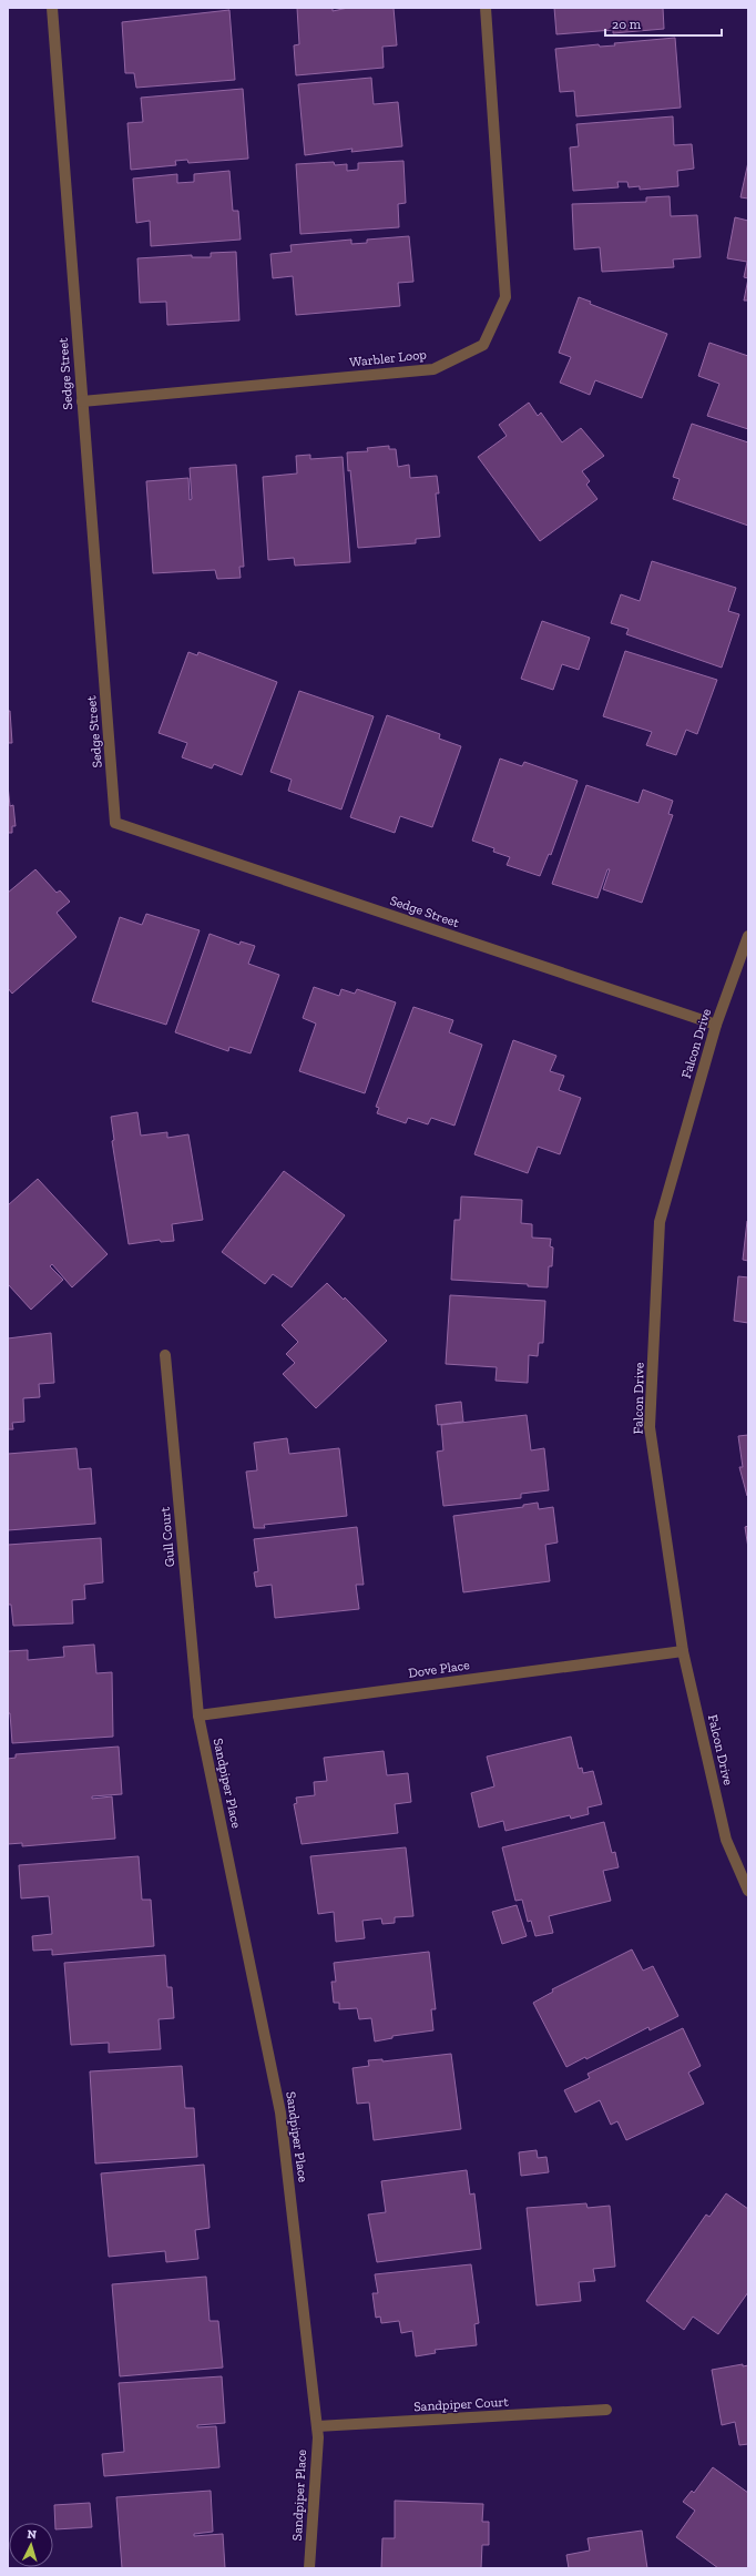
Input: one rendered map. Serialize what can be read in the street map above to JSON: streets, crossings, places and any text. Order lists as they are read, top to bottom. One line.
{"streets":{"street":["Warbler Loop","Sedge Street","Falcon Drive","Gull Court","Dove Place","Sandpiper Place","Sandpiper Court"]},"crossings":[["Warbler Loop","Sedge Street"],["Sedge Street","Falcon Drive"],["Falcon Drive","Dove Place"],["Gull Court","Dove Place"],["Gull Court","Sandpiper Place"],["Dove Place","Sandpiper Place"],["Sandpiper Place","Sandpiper Court"]],"scale_bar":"20 m","north":"top"}
